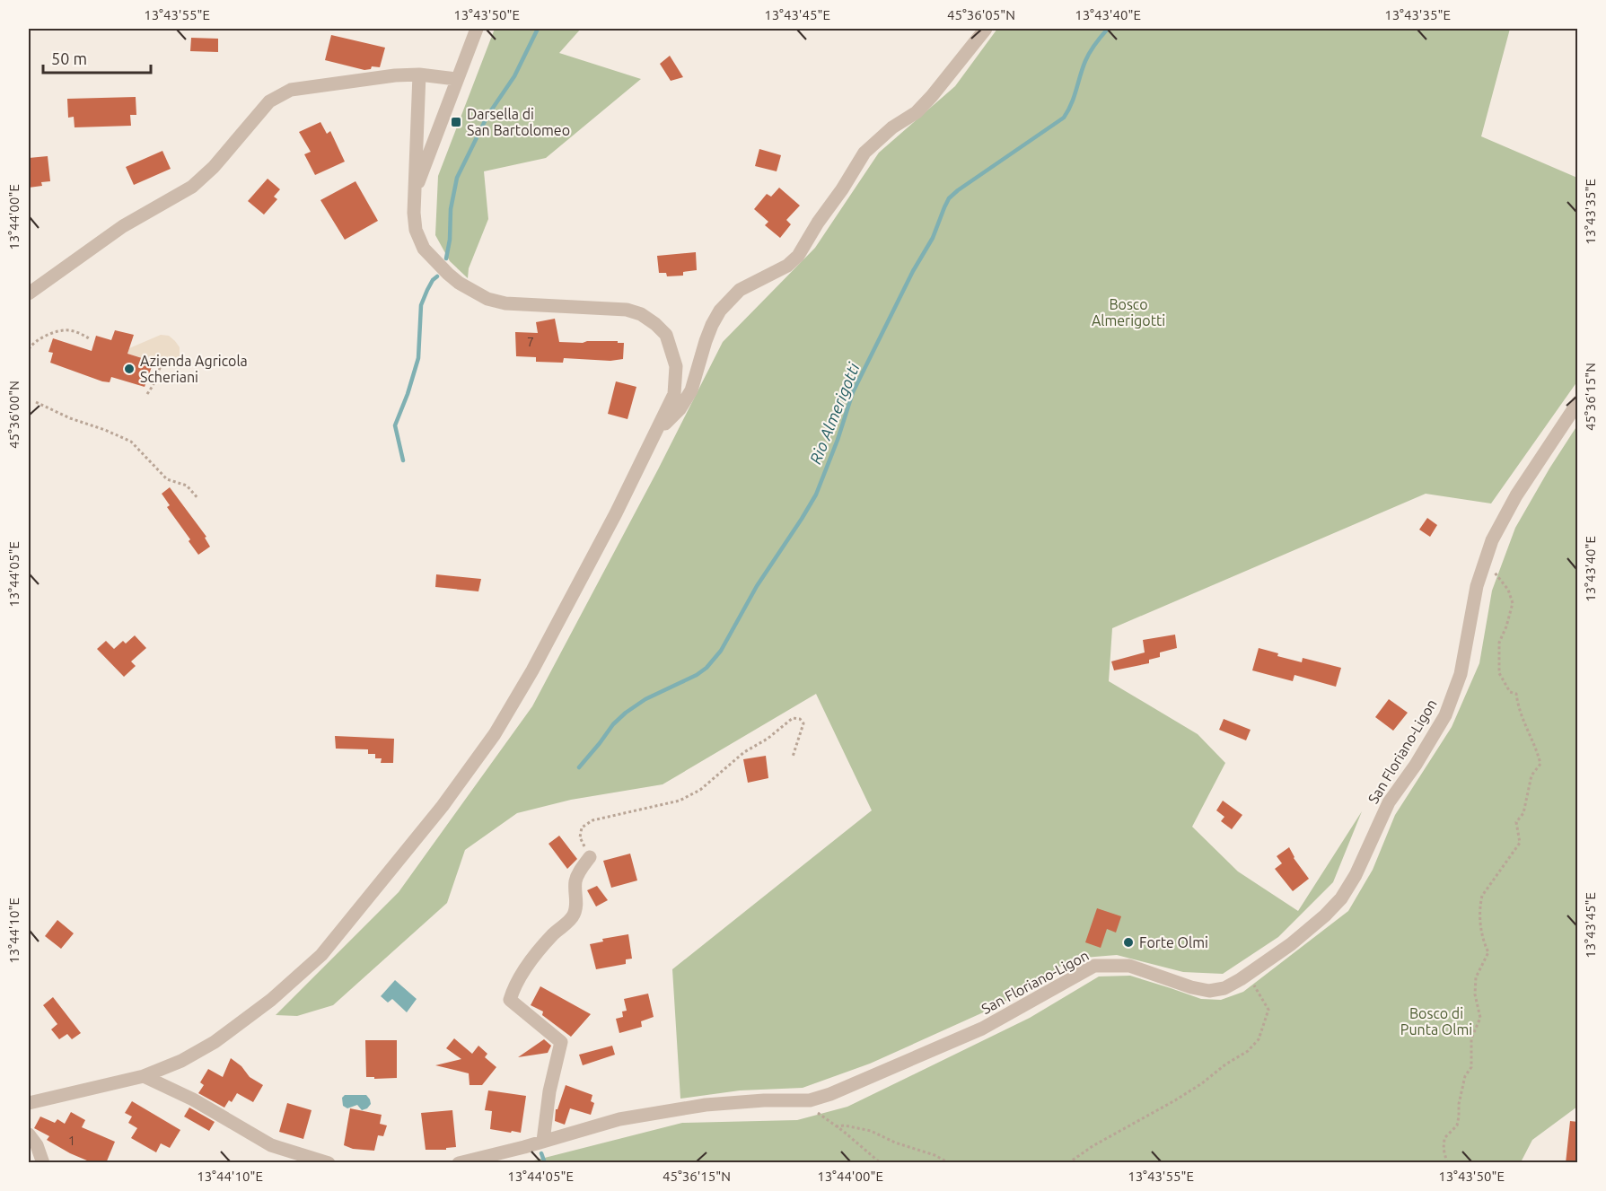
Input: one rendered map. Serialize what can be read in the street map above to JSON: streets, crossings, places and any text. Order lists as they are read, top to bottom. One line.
{"streets":{"street":["San Floriano-Ligon"]},"water":["Rio Almerigotti"],"parks":["Bosco Almerigotti","Bosco di Punta Olmi"],"places":{"transit":["Darsella di San Bartolomeo"],"other":["Azienda Agricola Scheriani","Forte Olmi"]},"house_numbers":["7","1"],"scale_bar":"50 m","coordinates":["13°43'55\"E","13°43'50\"E","13°43'45\"E","45°36'05\"N","13°43'40\"E","13°43'35\"E","13°44'00\"E","45°36'15\"N","45°36'00\"N","13°44'05\"E","13°44'10\"E"]}
